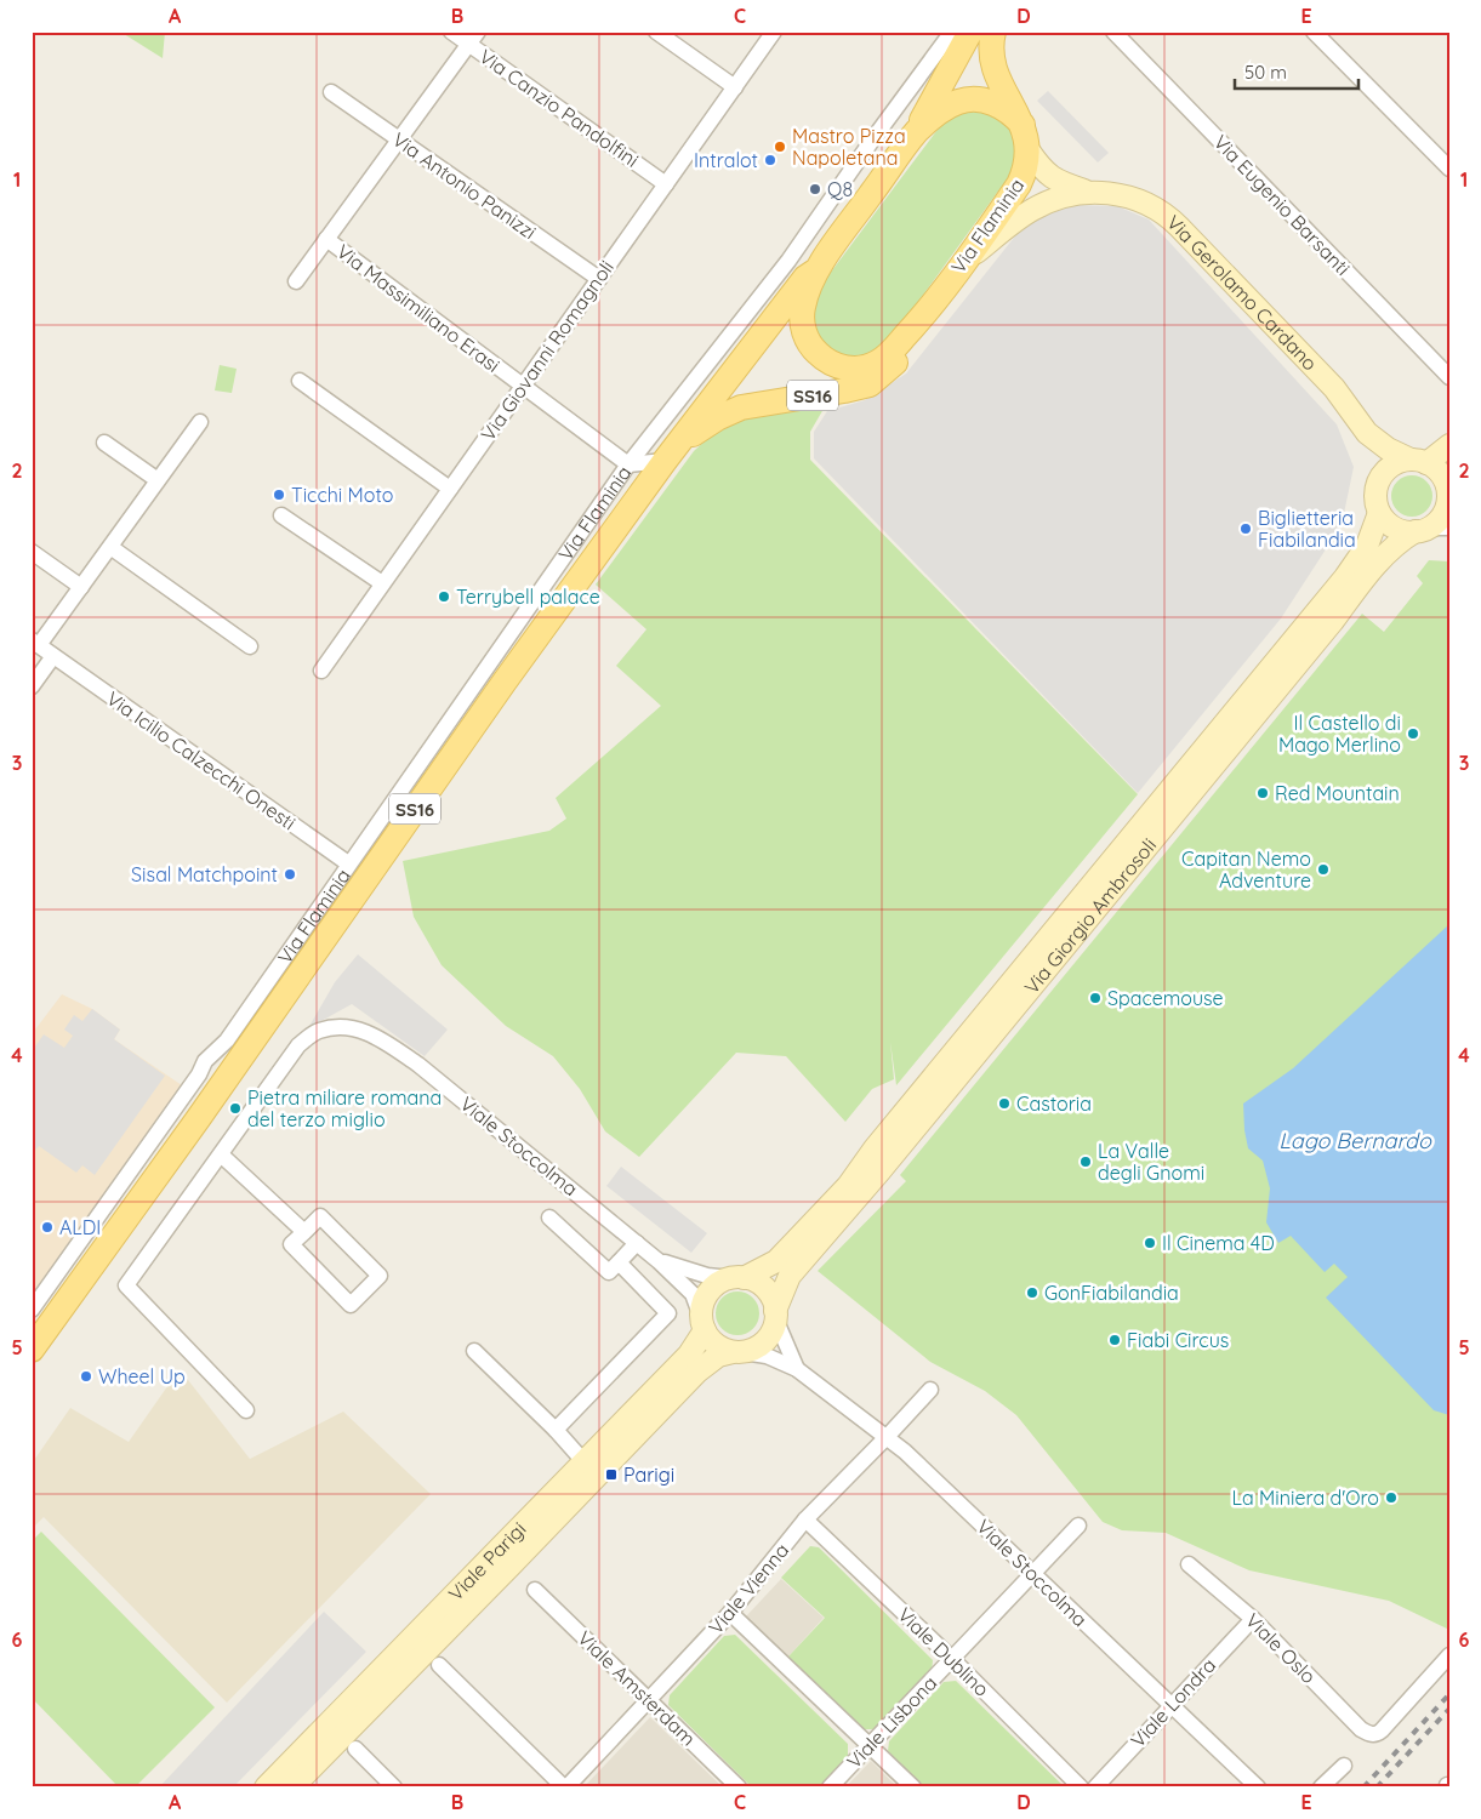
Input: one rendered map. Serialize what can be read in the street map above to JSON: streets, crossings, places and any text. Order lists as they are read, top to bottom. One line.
{"streets":{"main road":["Via Flaminia","Via Gerolamo Cardano","SS16","Via Giorgio Ambrosoli","Viale Parigi"],"street":["Via Canzio Pandolfini","Via Antonio Panizzi","Via Eugenio Barsanti","Via Massimiliano Erasi","Via Giovanni Romagnoli","Via Icilio Calzecchi Onesti","Viale Stoccolma","Viale Vienna","Viale Oslo","Viale Dublino","Viale Amsterdam","Viale Londra","Viale Lisbona"]},"crossings":[["Via Canzio Pandolfini","Via Giovanni Romagnoli"],["Via Antonio Panizzi","Via Giovanni Romagnoli"],["Via Flaminia","Via Gerolamo Cardano"],["Via Flaminia","Via Massimiliano Erasi"],["Via Flaminia","Via Icilio Calzecchi Onesti"],["Via Gerolamo Cardano","Via Giorgio Ambrosoli"],["Via Massimiliano Erasi","Via Giovanni Romagnoli"],["Via Giorgio Ambrosoli","Viale Stoccolma"],["Via Giorgio Ambrosoli","Viale Parigi"],["Viale Stoccolma","Viale Parigi"],["Viale Stoccolma","Viale Vienna"],["Viale Stoccolma","Viale Londra"],["Viale Stoccolma","Viale Lisbona"],["Viale Vienna","Viale Dublino"],["Viale Vienna","Viale Amsterdam"],["Viale Oslo","Viale Londra"],["Viale Dublino","Viale Lisbona"]],"water":["Lago Bernardo"],"places":{"other":["Mastro Pizza Napoletana","Intralot","Q8","Ticchi Moto","Biglietteria Fiabilandia","Terrybell palace","Il Castello di Mago Merlino","Red Mountain","Capitan Nemo Adventure","Sisal Matchpoint","Spacemouse","Castoria","Pietra miliare romana del terzo miglio","La Valle degli Gnomi","ALDI","Il Cinema 4D","GonFiabilandia","Fiabi Circus","Wheel Up","La Miniera d'Oro"],"transit":["Parigi"]},"scale_bar":"50 m","grid":{"columns":["A","B","C","D","E"],"rows":["1","2","3","4","5","6"]}}
